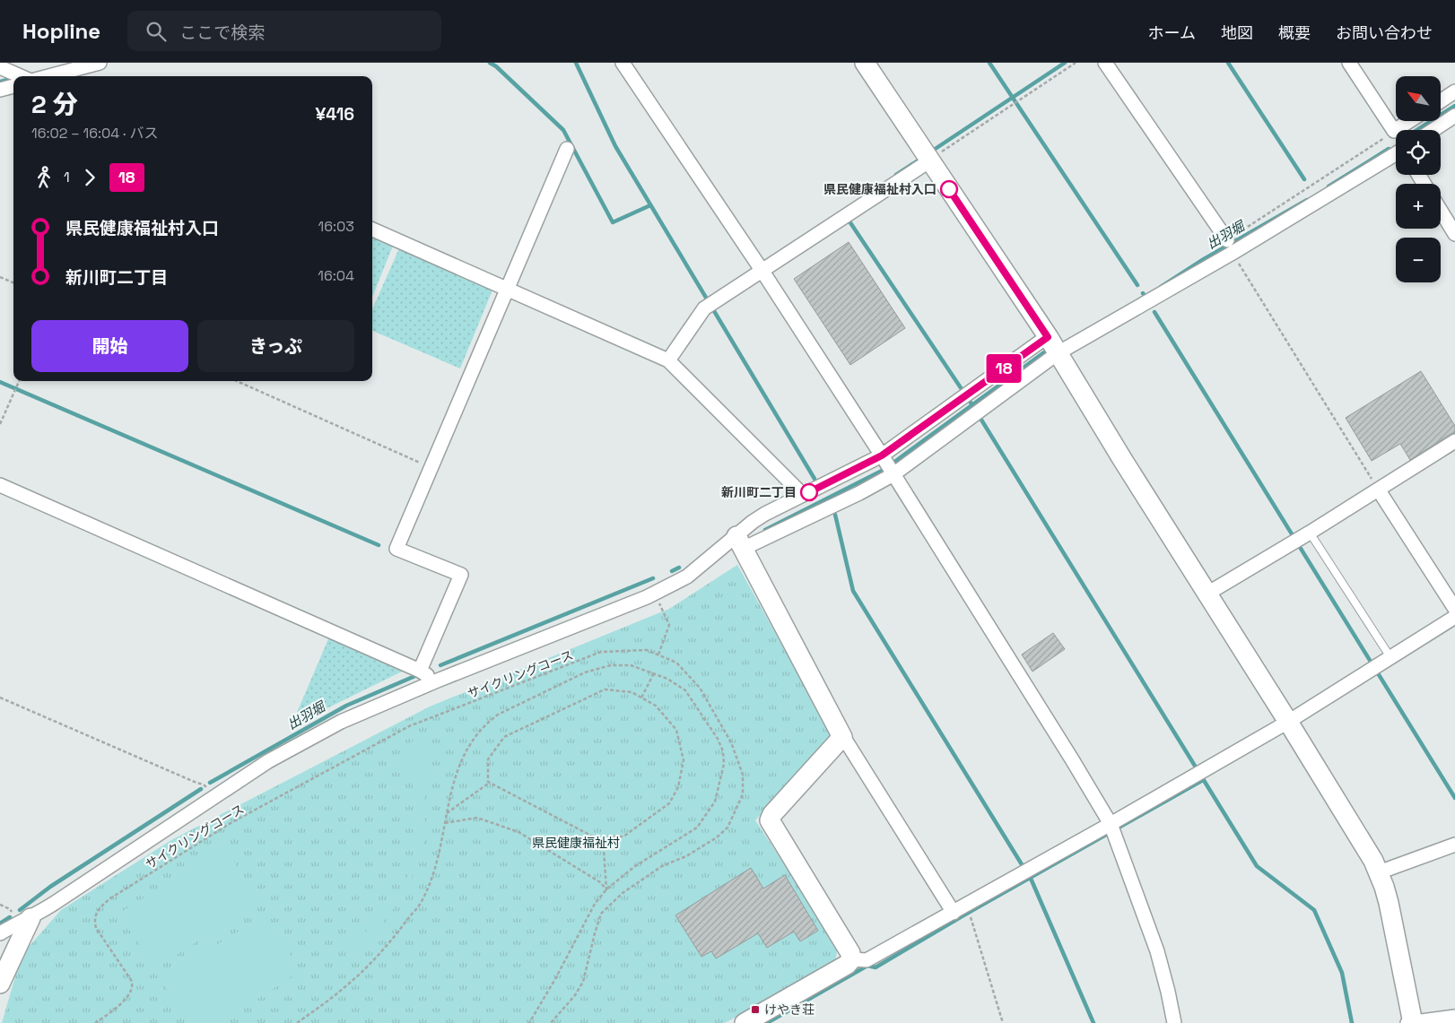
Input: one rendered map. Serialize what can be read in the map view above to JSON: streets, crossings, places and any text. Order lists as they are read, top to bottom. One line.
{"streets":{"path":["サイクリングコース"]},"water":["出羽堀"],"parks":["県民健康福祉村"],"places":{"other":["県民健康福祉村入口","新川町二丁目"],"transit":["けやき荘"]},"lines":["bus line 18"],"north":"top left","page":{"header":"Hopline","search":"ここで検索","nav":["ホーム","地図","概要","お問い合わせ"],"on_map":"18","map_buttons":["+","−"],"heading":["2 分","16:02 – 16:04 · バス","¥416"],"legs":["1","18"],"list":[{"name":"県民健康福祉村入口","value":"16:03"},{"name":"新川町二丁目","value":"16:04"}],"buttons":["開始","きっぷ"]}}
